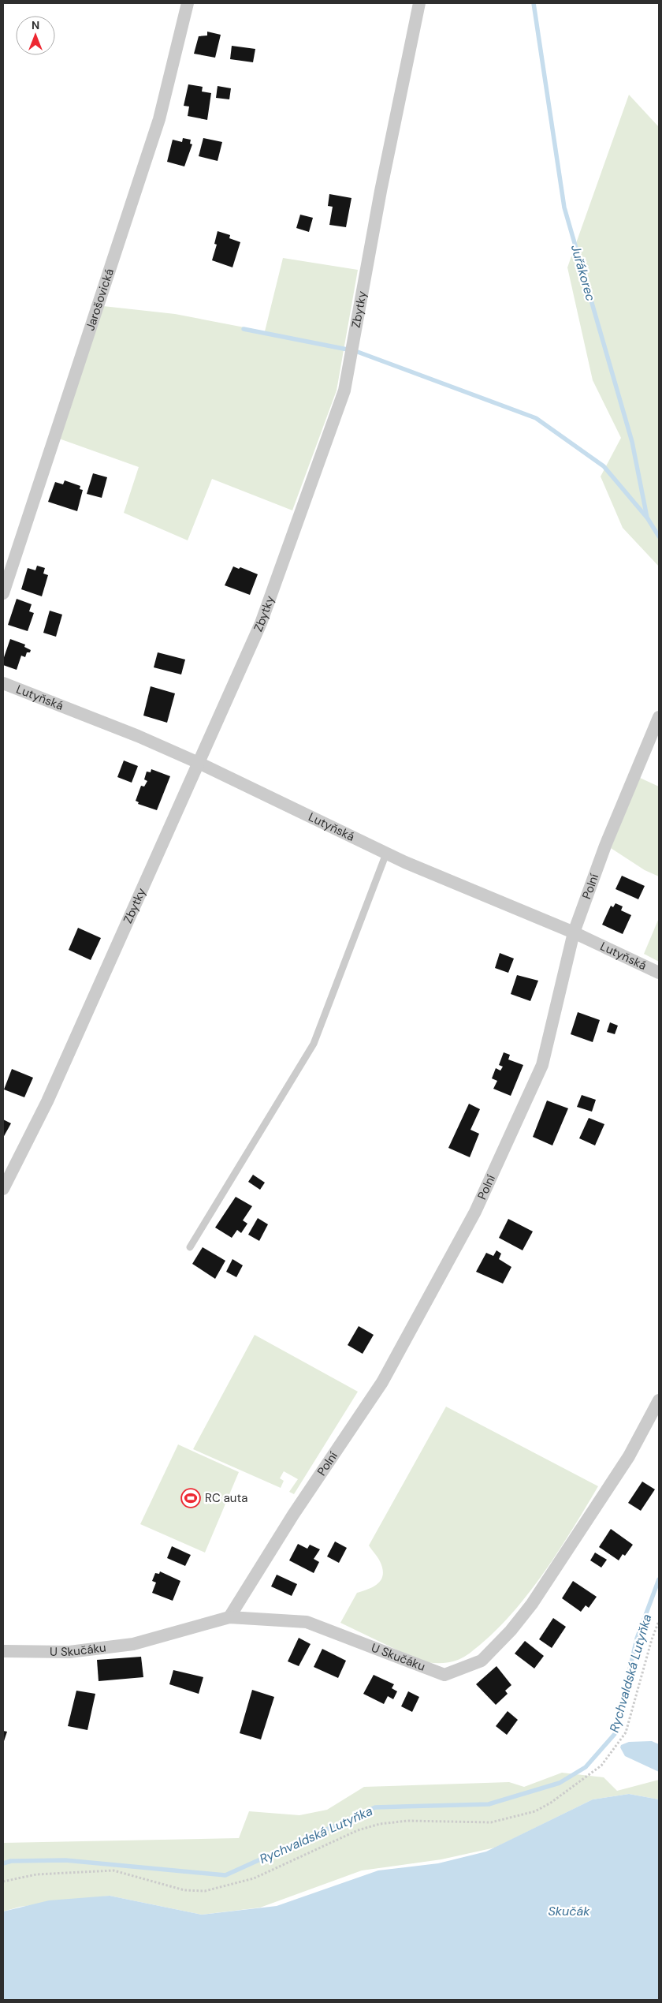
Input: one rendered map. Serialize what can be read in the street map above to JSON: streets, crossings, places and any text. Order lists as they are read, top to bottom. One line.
{"streets":{"street":["Jarošovická","Zbytky","Lutyňská","Polní","U Skučáku"]},"crossings":[["Zbytky","Lutyňská"],["Lutyňská","Polní"],["Polní","U Skučáku"]],"water":["Juřákorec","Rychvaldská Lutyňka","Skučák"],"places":{"sports":["RC auta"]},"north":"top"}
